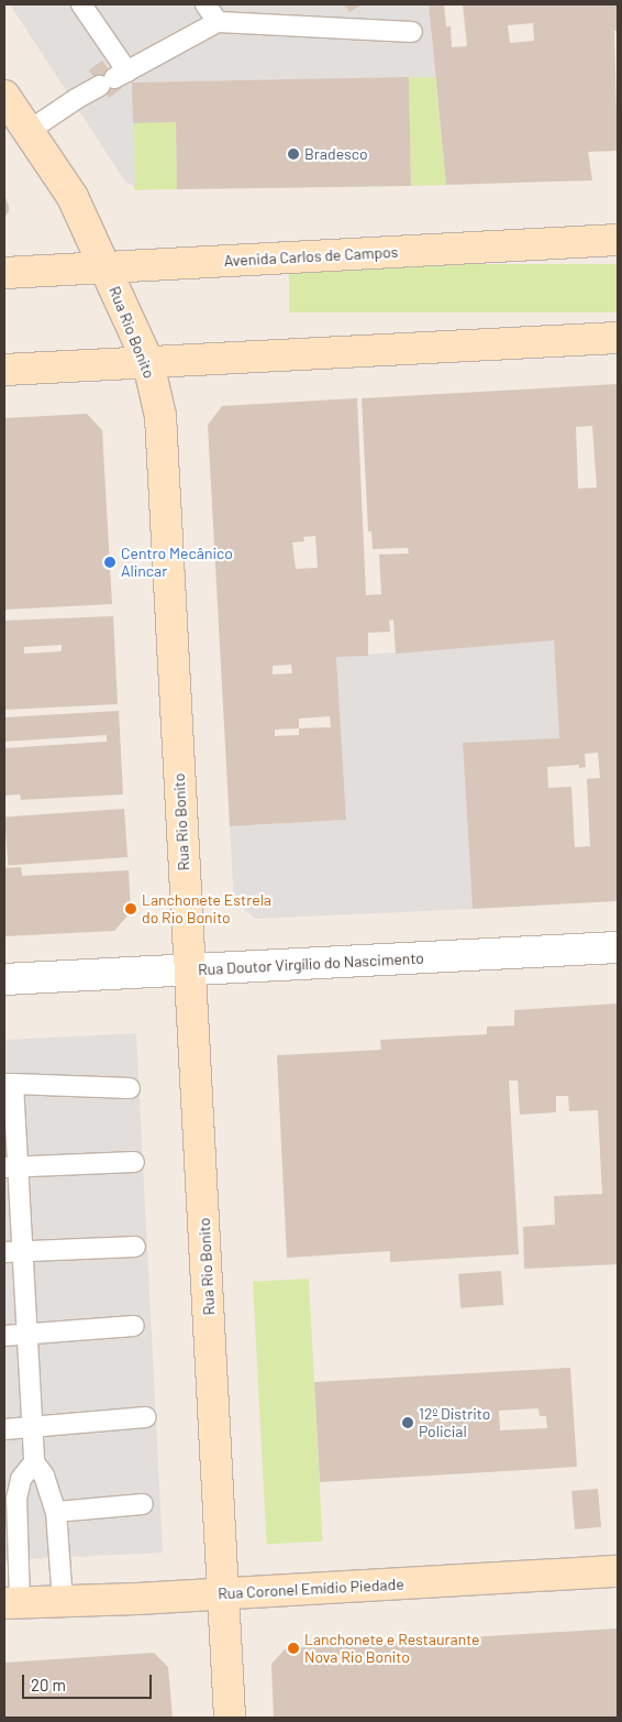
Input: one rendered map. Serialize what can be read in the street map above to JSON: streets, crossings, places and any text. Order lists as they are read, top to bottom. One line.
{"streets":{"street":["Avenida Carlos de Campos","Rua Rio Bonito","Rua Doutor Virgílio do Nascimento","Rua Coronel Emídio Piedade"]},"crossings":[["Avenida Carlos de Campos","Rua Rio Bonito"],["Rua Rio Bonito","Rua Doutor Virgílio do Nascimento"],["Rua Rio Bonito","Rua Coronel Emídio Piedade"]],"places":["Bradesco","Centro Mecânico Alincar","Lanchonete Estrela do Rio Bonito","12º Distrito Policial","Lanchonete e Restaurante Nova Rio Bonito"],"scale_bar":"20 m"}
